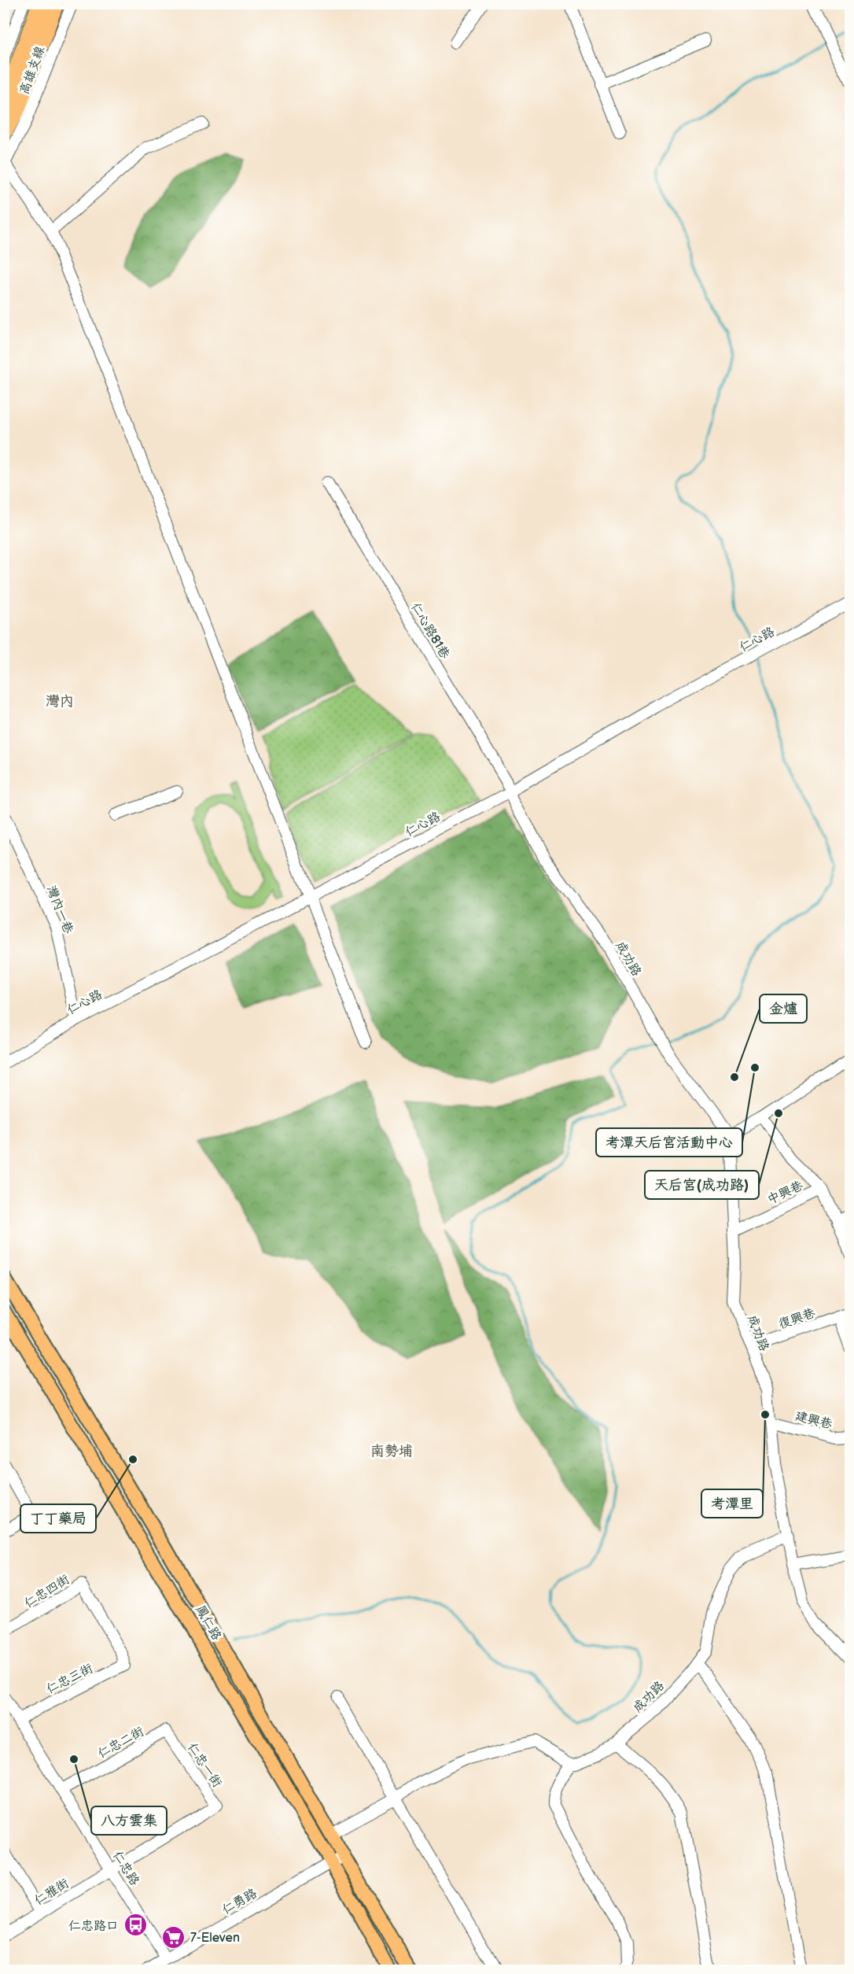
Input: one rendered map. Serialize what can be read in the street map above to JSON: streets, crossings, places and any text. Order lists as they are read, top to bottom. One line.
{"streets":{"highway":["高雄支線"],"main road":["鳳仁路"],"street":["仁心路81巷","仁心路","灣內一巷","成功路","中興巷","復興巷","建興巷","仁忠四街","仁忠三街","仁忠二街","仁忠一街","仁忠路","仁雅街","仁勇路"]},"crossings":[["仁心路81巷","仁心路"],["仁心路81巷","成功路"],["仁心路","灣內一巷"],["仁心路","成功路"],["成功路","中興巷"],["成功路","復興巷"],["成功路","建興巷"],["仁忠四街","仁忠三街"],["鳳仁路","仁勇路"],["仁忠三街","仁忠路"],["仁忠二街","仁忠一街"],["仁忠二街","仁忠路"],["仁忠一街","仁忠路"],["仁忠一街","仁雅街"],["仁忠路","仁雅街"],["仁忠路","仁勇路"]],"districts":["灣内","南勢埔"],"places":{"other":["考潭天后宮活動中心","金爐","天后宮(成功路)","考潭里","丁丁藥局","八方雲集"],"bus stop":["仁忠路口"],"supermarket":["7-Eleven"]}}
